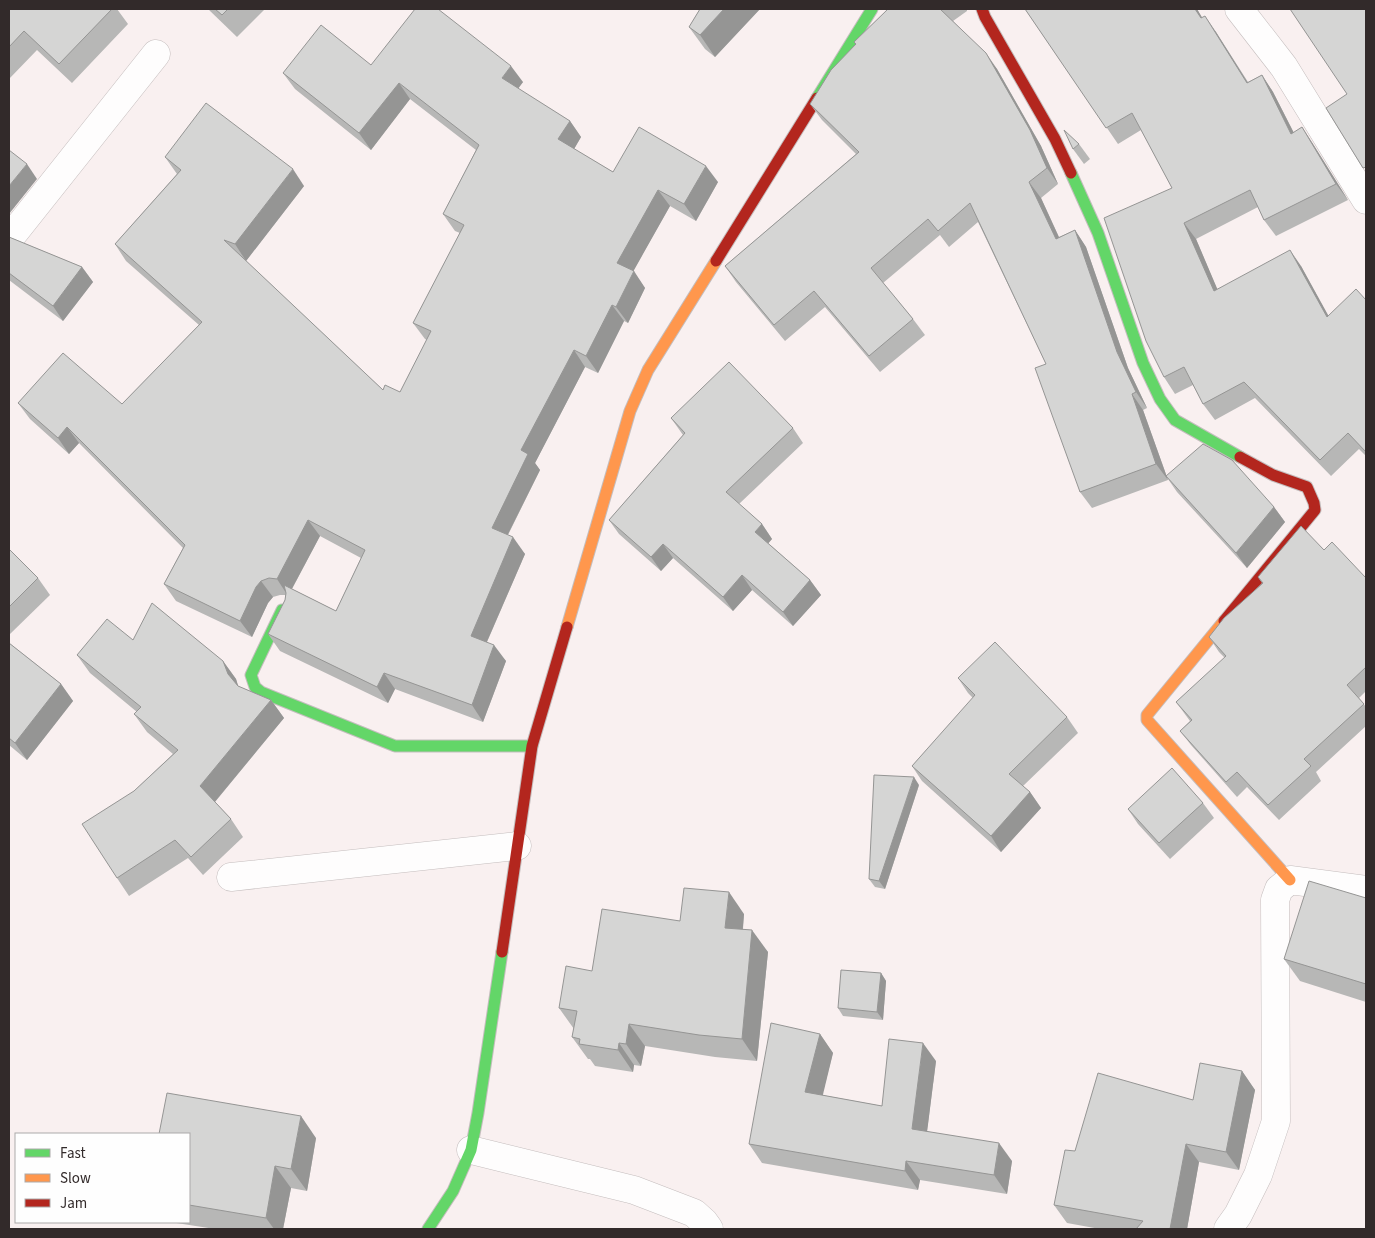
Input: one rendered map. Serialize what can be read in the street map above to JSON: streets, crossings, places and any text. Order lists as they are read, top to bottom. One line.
{"legend":["Fast","Slow","Jam"]}
